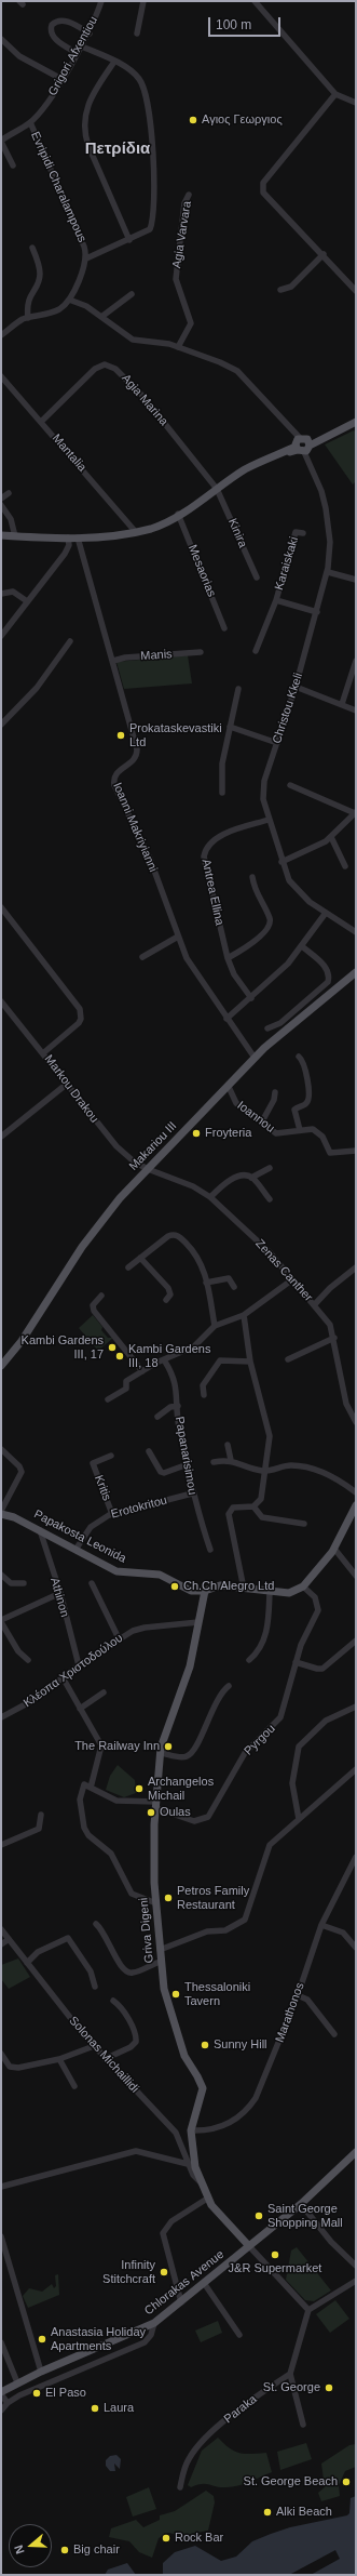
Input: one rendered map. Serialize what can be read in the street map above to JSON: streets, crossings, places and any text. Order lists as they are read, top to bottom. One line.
{"streets":{"main road":["Makariou III","Papakosta Leonida","Griva Digeni","Chlorakas Avenue"],"street":["Grigori Afxentiou","Evripidi Charalampous","Agia Varvara","Agia Marina","Mantalia","Kinira","Karaiskaki","Mesaorias","Manis","Christou Kkeli","Ioanni Makriyianni","Antrea Ellina","Markou Drakou","Ioannou","Zenas Canther","Papanarisimou","Kritis","Erotokritou","Athinon","Κλέοπα Χριστοδούλου","Pyrgou","Marathonos","Solonas Michaillidi","Paraka"]},"crossings":[["Grigori Afxentiou","Evripidi Charalampous"],["Evripidi Charalampous","Christou Kkeli"],["Agia Varvara","Christou Kkeli"],["Agia Marina","Mantalia"],["Agia Marina","Kinira"],["Karaiskaki","Christou Kkeli"],["Manis","Ioanni Makriyianni"],["Christou Kkeli","Antrea Ellina"],["Ioanni Makriyianni","Makariou III"],["Markou Drakou","Makariou III"],["Markou Drakou","Zenas Canther"],["Ioannou","Makariou III"],["Makariou III","Zenas Canther"],["Papanarisimou","Erotokritou"],["Kritis","Erotokritou"],["Erotokritou","Papakosta Leonida"],["Papakosta Leonida","Athinon"],["Papakosta Leonida","Pyrgou"],["Papakosta Leonida","Griva Digeni"],["Athinon","Κλέοπα Χριστοδούλου"],["Κλέοπα Χριστοδούλου","Griva Digeni"],["Pyrgou","Griva Digeni"],["Griva Digeni","Marathonos"],["Griva Digeni","Solonas Michaillidi"],["Griva Digeni","Chlorakas Avenue"]],"districts":["Πετρίδια"],"places":["Αγιος Γεωργιος","Prokataskevastiki Ltd","Froyteria","Kambi Gardens III, 17","Kambi Gardens III, 18","Ch.Ch Alegro Ltd","The Railway Inn","Archangelos Michail","Oulas","Petros Family Restaurant","Thessaloniki Tavern","Sunny Hill","Saint George Shopping Mall","J&R Supermarket","Infinity Stitchcraft","Anastasia Holiday Apartments","St. George","El Paso","Laura","St. George Beach","Alki Beach","Rock Bar","Big chair"],"scale_bar":"100 m","north":"left"}
